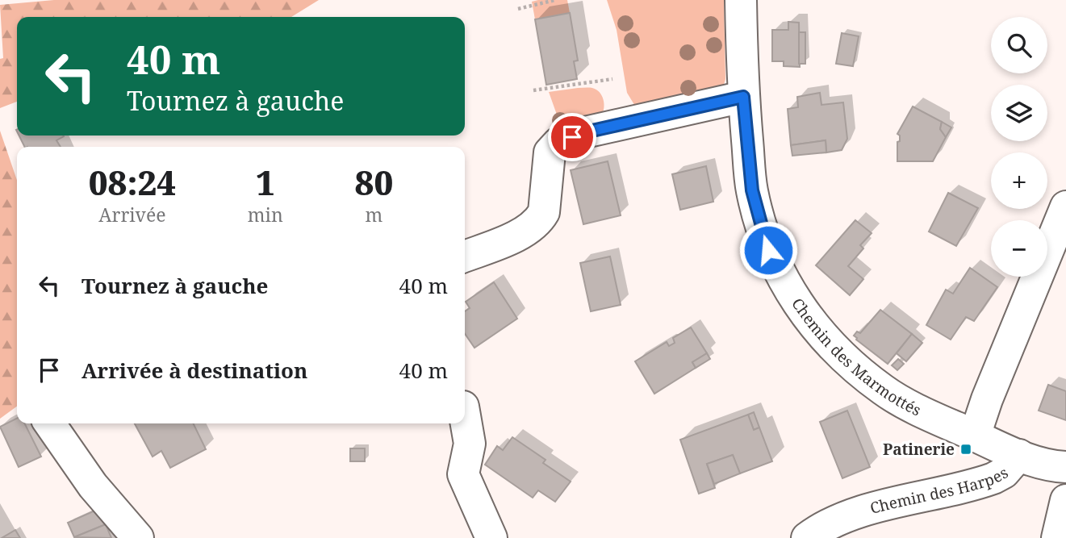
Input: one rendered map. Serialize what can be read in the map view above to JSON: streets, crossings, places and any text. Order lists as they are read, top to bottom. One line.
{"streets":{"street":["Chemin des Marmottés","Chemin des Harpes"]},"crossings":[["Chemin des Marmottés","Chemin des Harpes"]],"places":{"transit":["Patinerie"]},"page":{"map_buttons":["+","−"],"turn":["40 m","Tournez à gauche"],"eta":["08:24","Arrivée","1","min","80","m"],"list":[{"name":"Tournez à gauche","value":"40 m"},{"name":"Arrivée à destination","value":"40 m"}]}}
